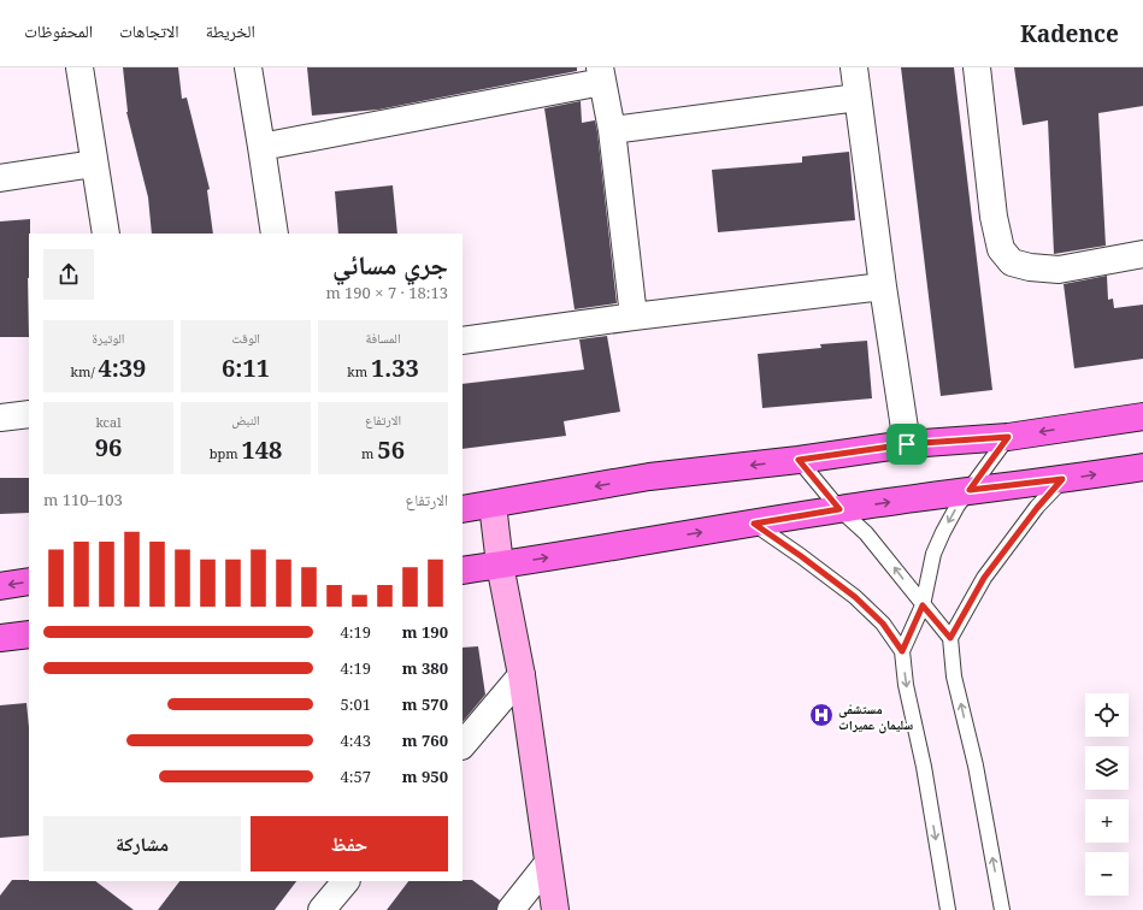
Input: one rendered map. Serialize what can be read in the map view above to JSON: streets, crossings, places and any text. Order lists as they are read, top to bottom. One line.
{"places":{"hospital":["مستشفى سليمان عميرات"]},"page":{"header":"Kadence","nav":["الخريطة","الاتجاهات","المحفوظات"],"heading":["جري مسائي","18:13 · 7 × 190 m"],"stats":[["المسافة","1.33 km"],["الوقت","6:11"],["الوتيرة","4:39 /km"],["الارتفاع","56 m"],["النبض","148 bpm"],["kcal","96"]],"chart":["الارتفاع","103–110 m"],"list":[{"name":"190 m","note":"4:19"},{"name":"380 m","note":"4:19"},{"name":"570 m","note":"5:01"},{"name":"760 m","note":"4:43"},{"name":"950 m","note":"4:57"}],"map_buttons":["+","−"],"buttons":["حفظ","مشاركة"]}}
